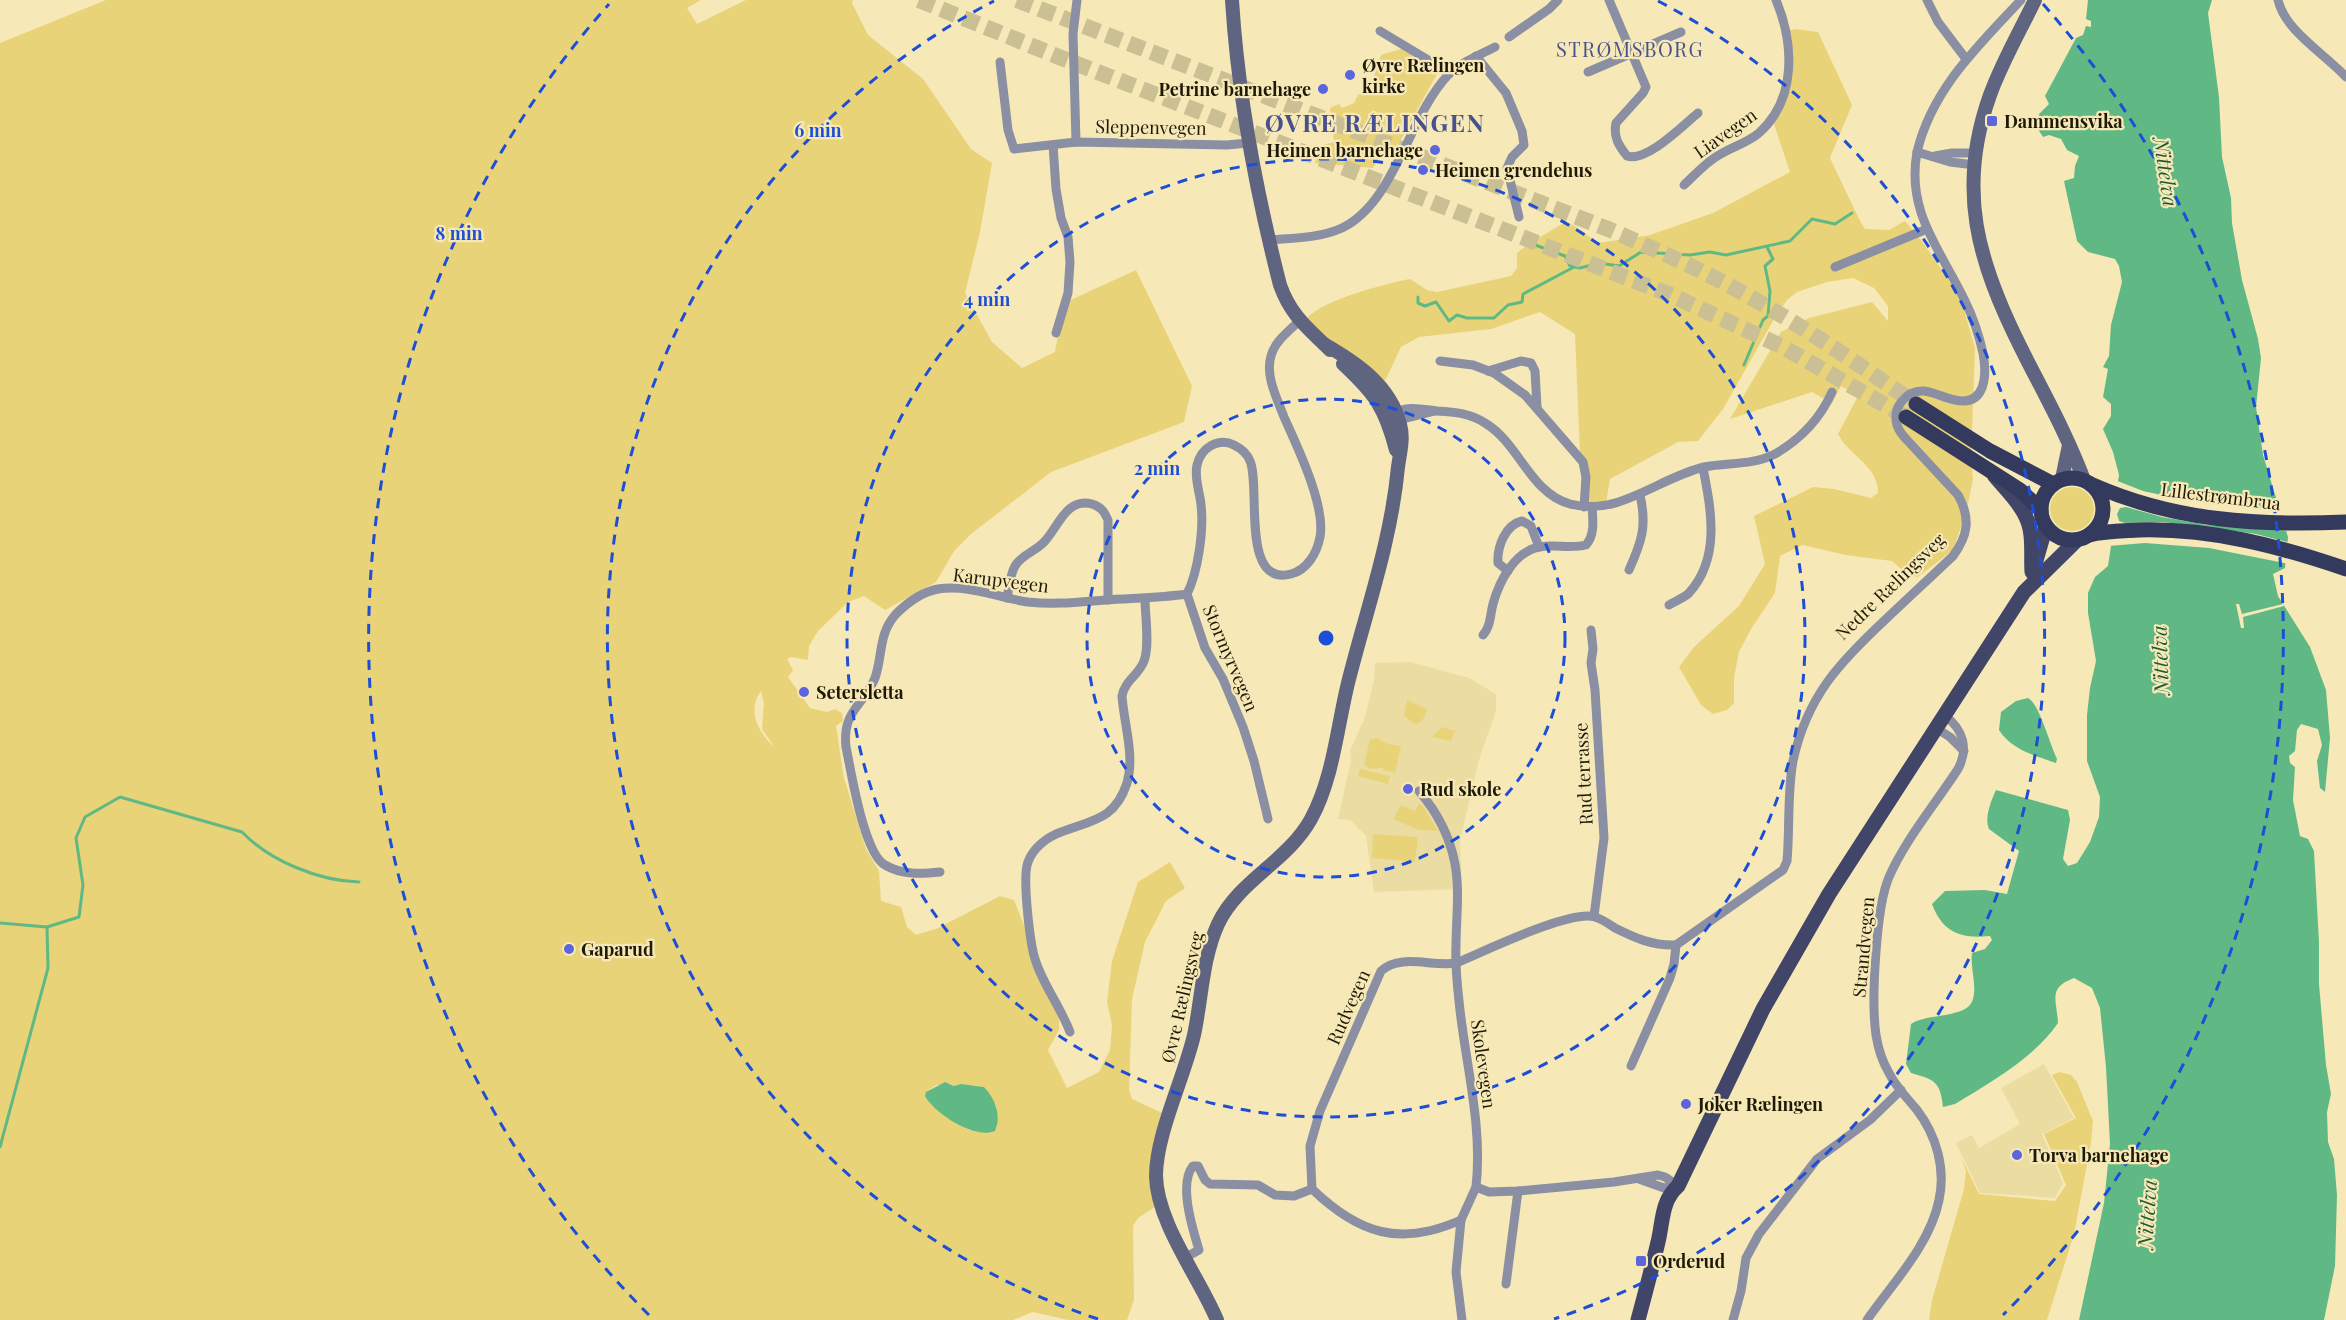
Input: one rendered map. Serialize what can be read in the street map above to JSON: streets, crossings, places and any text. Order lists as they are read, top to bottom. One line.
{"streets":{"highway":["Lillestrømbrua"],"main road":["Øvre Rælingsveg"],"street":["Sleppenvegen","Liavegen","Karupvegen","Nedre Rælingsveg","Stormyrvegen","Rud terrasse","Strandvegen","Rudvegen","Skolevegen"]},"crossings":[["Sleppenvegen","Øvre Rælingsveg"],["Karupvegen","Stormyrvegen"],["Stormyrvegen","Øvre Rælingsveg"],["Rud terrasse","Rudvegen"],["Rudvegen","Skolevegen"]],"districts":["STRØMSBORG","ØVRE RÆLINGEN"],"water":["Nittelva"],"places":{"other":["Øvre Rælingen kirke","Petrine barnehage","Heimen barnehage","Heimen grendehus","Setersletta","Rud skole","Gaparud","Joker Rælingen","Torva barnehage"],"transit":["Dammensvika","Orderud"]},"rings":["6 min","8 min","4 min","2 min"]}
